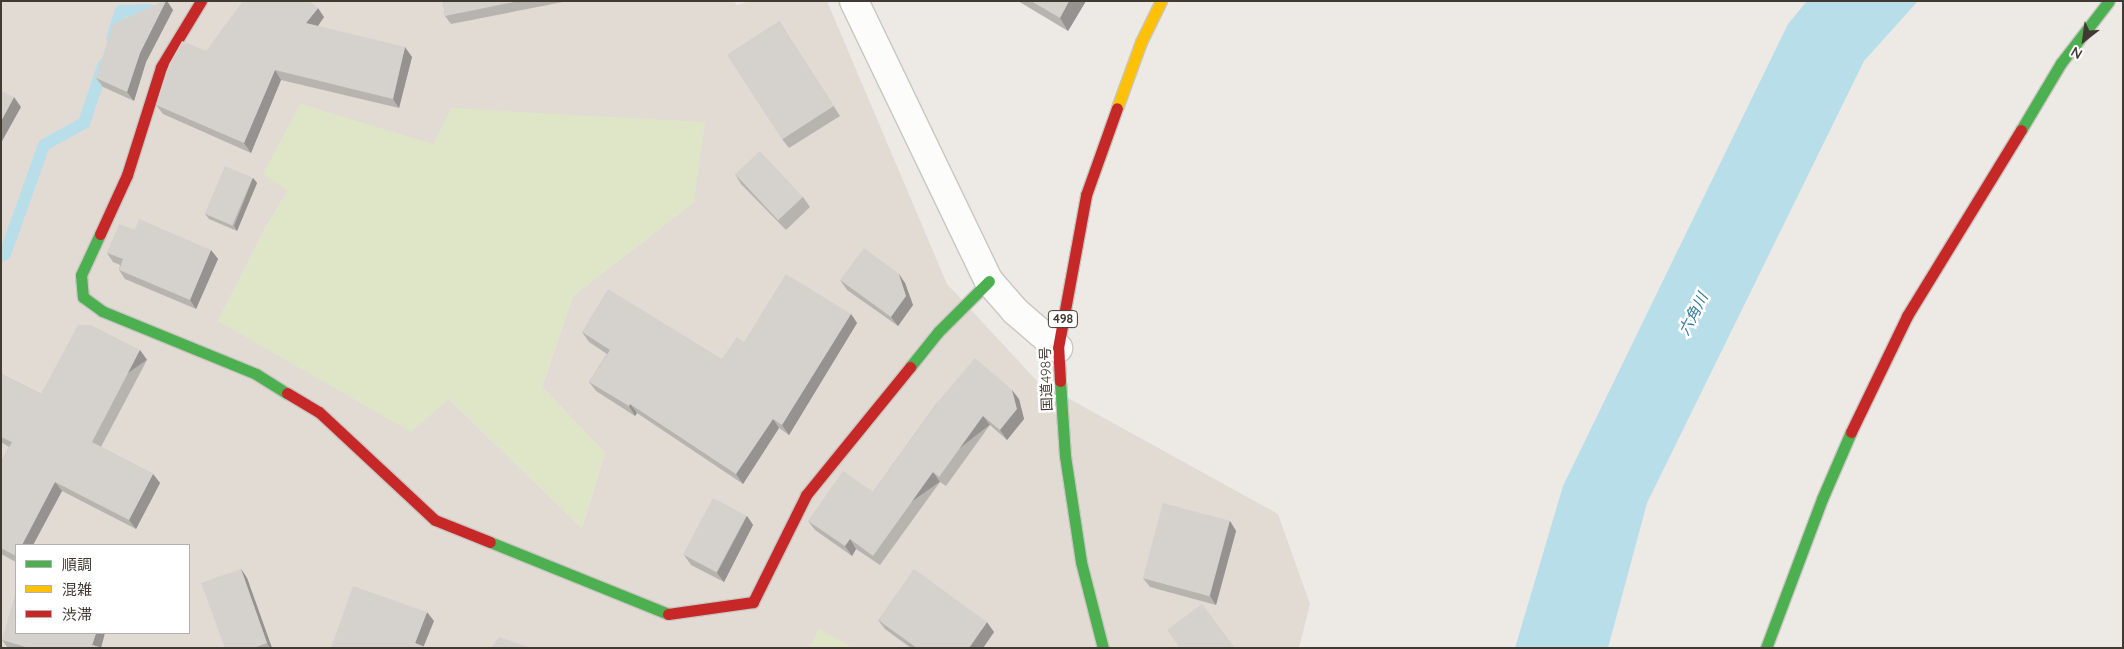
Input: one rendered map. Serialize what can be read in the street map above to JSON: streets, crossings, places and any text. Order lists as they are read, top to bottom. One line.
{"streets":{"main road":["498","国道498号"]},"water":["六角川"],"legend":["順調","混雑","渋滞"],"north":"bottom left"}
